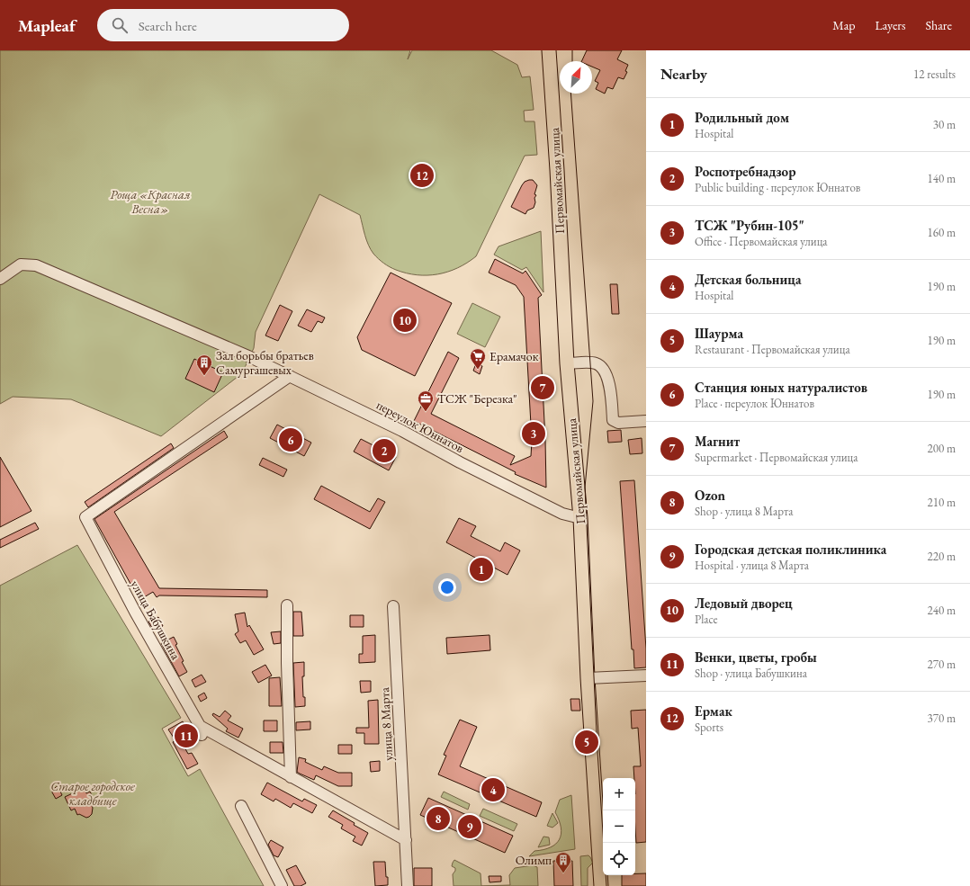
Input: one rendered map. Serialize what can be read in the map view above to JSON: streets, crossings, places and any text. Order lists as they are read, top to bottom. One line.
{"streets":{"main road":["Первомайская улица"],"street":["переулок Юннатов","улица Бабушкина","улица 8 Марта"]},"crossings":[["Первомайская улица","переулок Юннатов"],["переулок Юннатов","улица Бабушкина"]],"parks":["Роща «Красная Весна»","Старое городское кладбище"],"places":{"supermarket":["Ерамачок"],"building":["Зал борьбы братьев Самургашевых","Олимп"],"office":["ТСЖ \"Березка\""]},"north":"top right","page":{"header":"Mapleaf","search":"Search here","nav":["Map","Layers","Share"],"heading":["Nearby","12 results"],"list":[{"mark":"1","name":"Родильный дом","note":"Hospital","value":"30 m"},{"mark":"2","name":"Роспотребнадзор","note":"Public building · переулок Юннатов","value":"140 m"},{"mark":"3","name":"ТСЖ \"Рубин-105\"","note":"Office · Первомайская улица","value":"160 m"},{"mark":"4","name":"Детская больница","note":"Hospital","value":"190 m"},{"mark":"5","name":"Шаурма","note":"Restaurant · Первомайская улица","value":"190 m"},{"mark":"6","name":"Станция юных натуралистов","note":"Place · переулок Юннатов","value":"190 m"},{"mark":"7","name":"Магнит","note":"Supermarket · Первомайская улица","value":"200 m"},{"mark":"8","name":"Ozon","note":"Shop · улица 8 Марта","value":"210 m"},{"mark":"9","name":"Городская детская поликлиника","note":"Hospital · улица 8 Марта","value":"220 m"},{"mark":"10","name":"Ледовый дворец","note":"Place","value":"240 m"},{"mark":"11","name":"Венки, цветы, гробы","note":"Shop · улица Бабушкина","value":"270 m"},{"mark":"12","name":"Ермак","note":"Sports","value":"370 m"}],"pins":["12","10","7","3","6","2","1","11","5","4","8","9"],"map_buttons":["+","−"]}}
